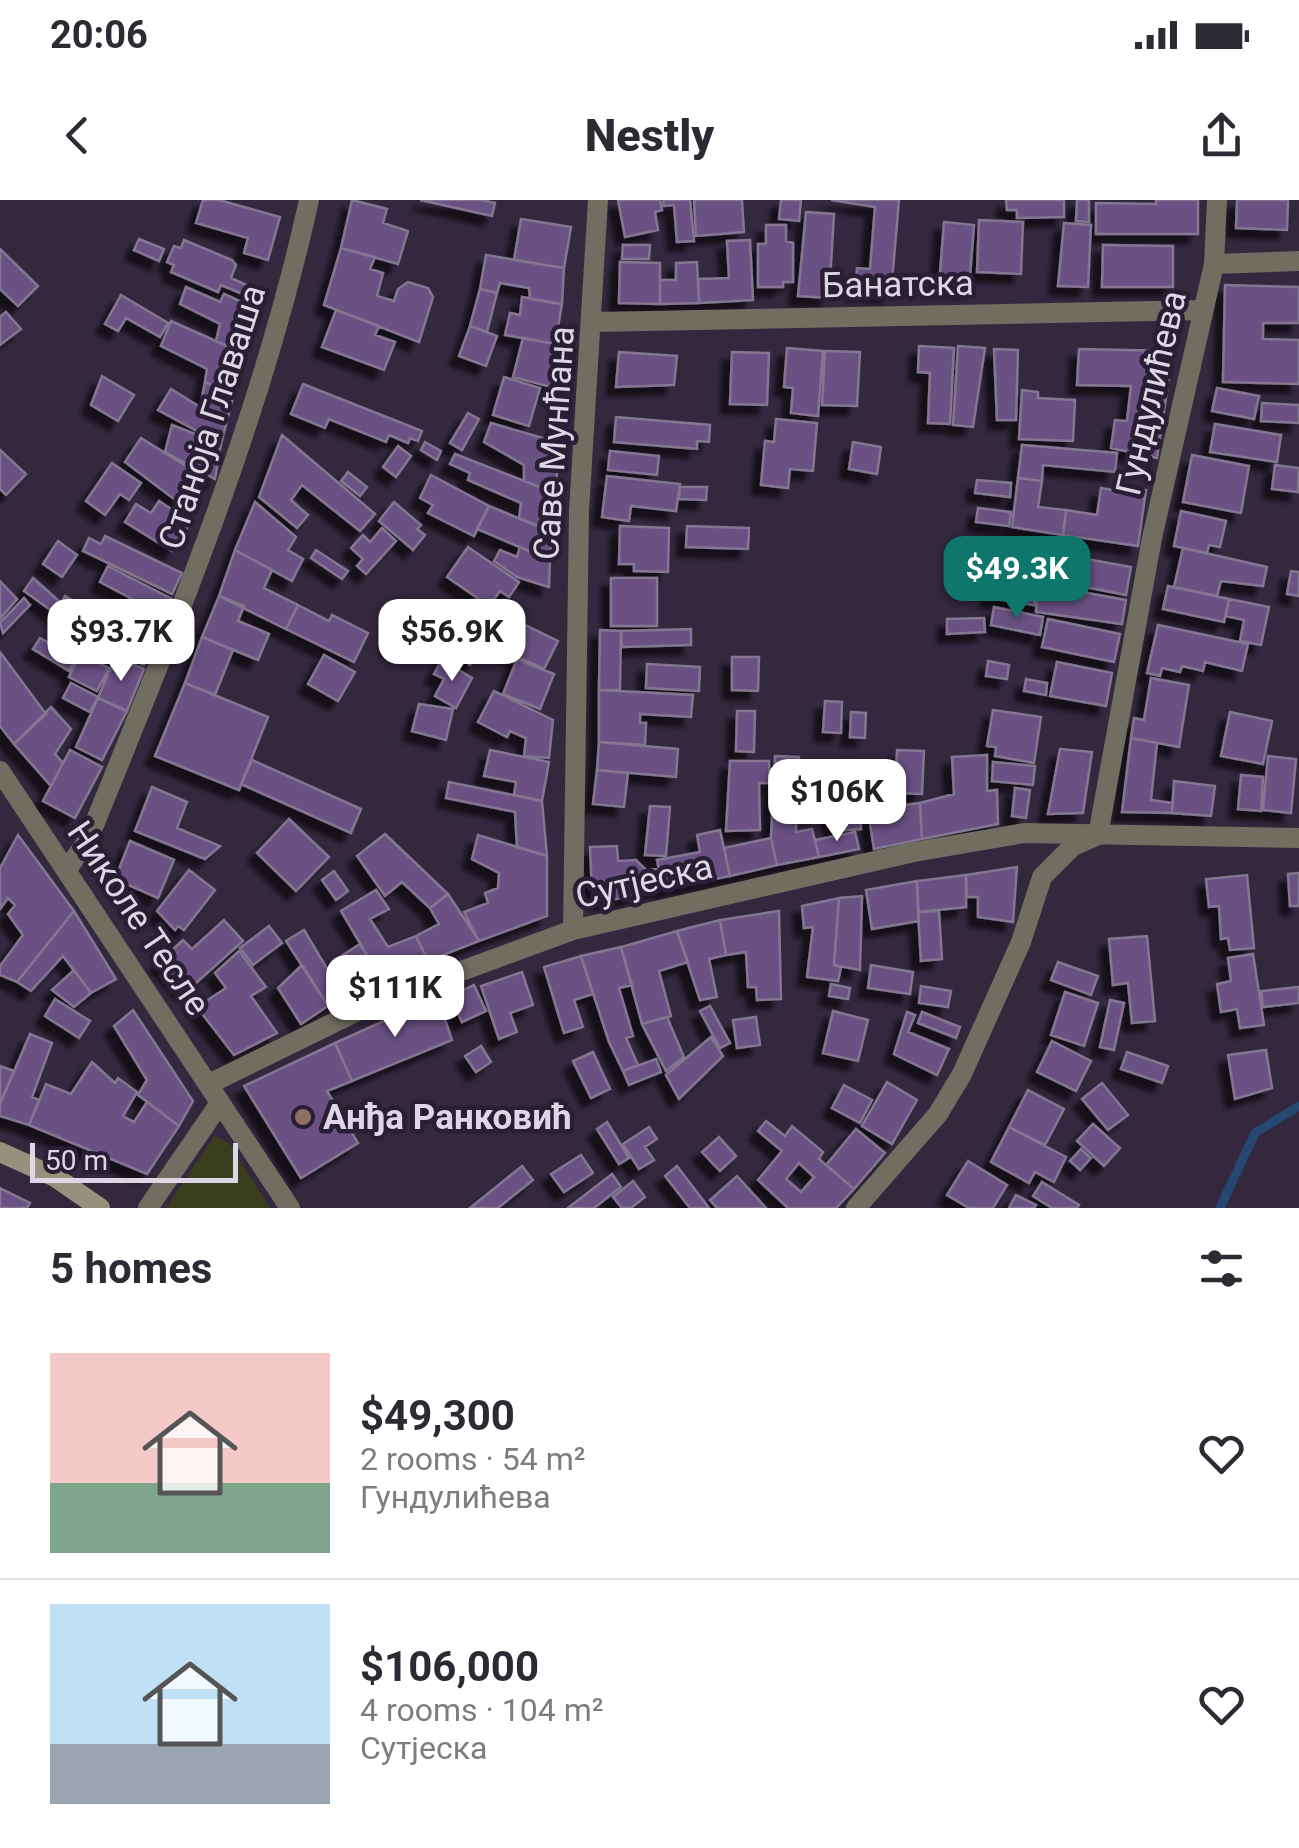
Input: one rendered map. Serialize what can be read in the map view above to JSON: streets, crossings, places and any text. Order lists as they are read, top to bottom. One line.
{"streets":{"street":["Банатска","Гундулићева","Станоја Главаша","Саве Мунћана","Сутјеска","Николе Тесле"]},"crossings":[["Банатска","Гундулићева"],["Банатска","Саве Мунћана"],["Гундулићева","Сутјеска"],["Станоја Главаша","Николе Тесле"],["Саве Мунћана","Сутјеска"],["Сутјеска","Николе Тесле"]],"places":["Анђа Ранковић"],"scale_bar":"50 m","page":{"status":"20:06","header":"Nestly","price":["$49.3K","$93.7K","$56.9K","$106K","$111K"],"scale":"50 m","heading":"5 homes","list":[{"name":"$49,300","note":"2 rooms · 54 m² · Гундулићева"},{"name":"$106,000","note":"4 rooms · 104 m² · Сутјеска"}]}}
